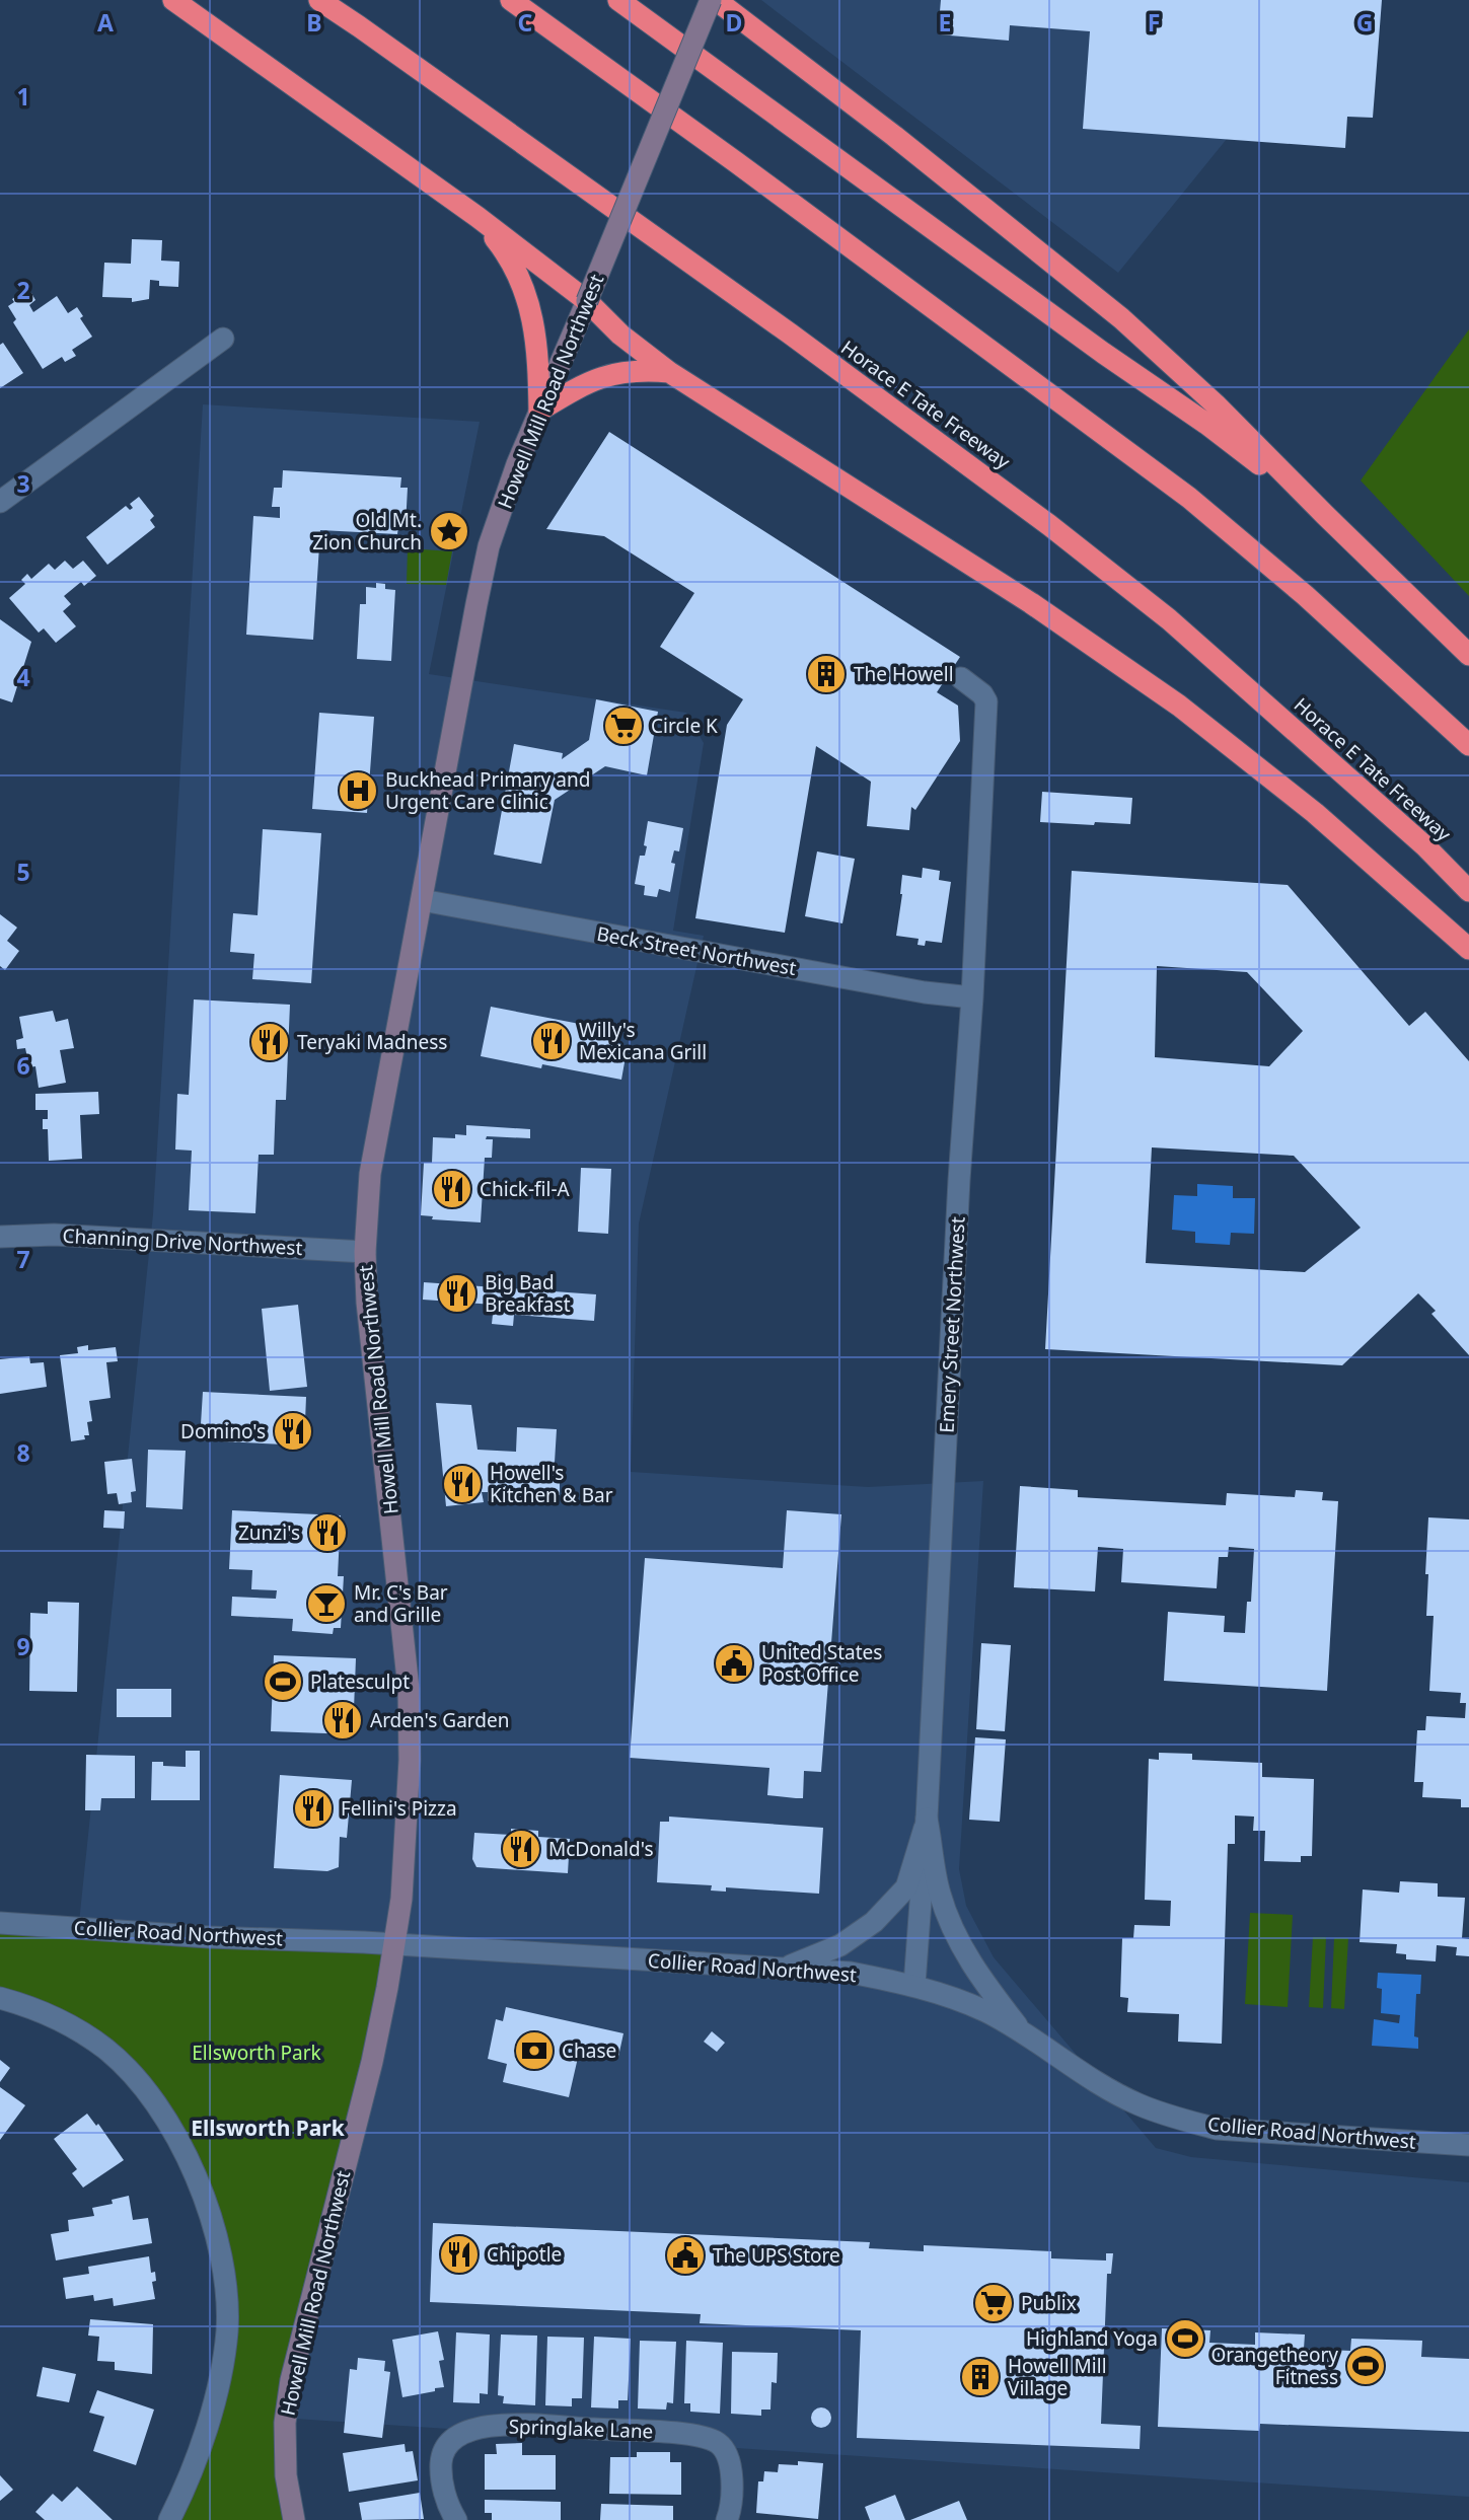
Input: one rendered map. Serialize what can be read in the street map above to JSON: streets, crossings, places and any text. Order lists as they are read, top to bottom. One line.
{"streets":{"highway":["Horace E Tate Freeway"],"main road":["Howell Mill Road Northwest"],"street":["Beck Street Northwest","Channing Drive Northwest","Emery Street Northwest","Collier Road Northwest","Springlake Lane"]},"crossings":[["Howell Mill Road Northwest","Beck Street Northwest"],["Howell Mill Road Northwest","Channing Drive Northwest"],["Howell Mill Road Northwest","Collier Road Northwest"],["Beck Street Northwest","Emery Street Northwest"],["Emery Street Northwest","Collier Road Northwest"]],"districts":["Ellsworth Park"],"parks":["Ellsworth Park"],"places":{"place":["Old Mt. Zion Church"],"building":["The Howell","Howell Mill Village"],"supermarket":["Circle K","Publix"],"hospital":["Buckhead Primary and Urgent Care Clinic"],"restaurant":["Willy's Mexicana Grill","Teryaki Madness","Chick-fil-A","Big Bad Breakfast","Domino's","Howell's Kitchen & Bar","Zunzi's","Arden's Garden","Fellini's Pizza","McDonald's","Chipotle"],"bar":["Mr. C's Bar and Grille"],"public building":["United States Post Office","The UPS Store"],"sports":["Platesculpt","Highland Yoga","Orangetheory Fitness"],"bank":["Chase"]},"grid":{"columns":["A","B","C","D","E","F","G"],"rows":["1","2","3","4","5","6","7","8","9"]}}
